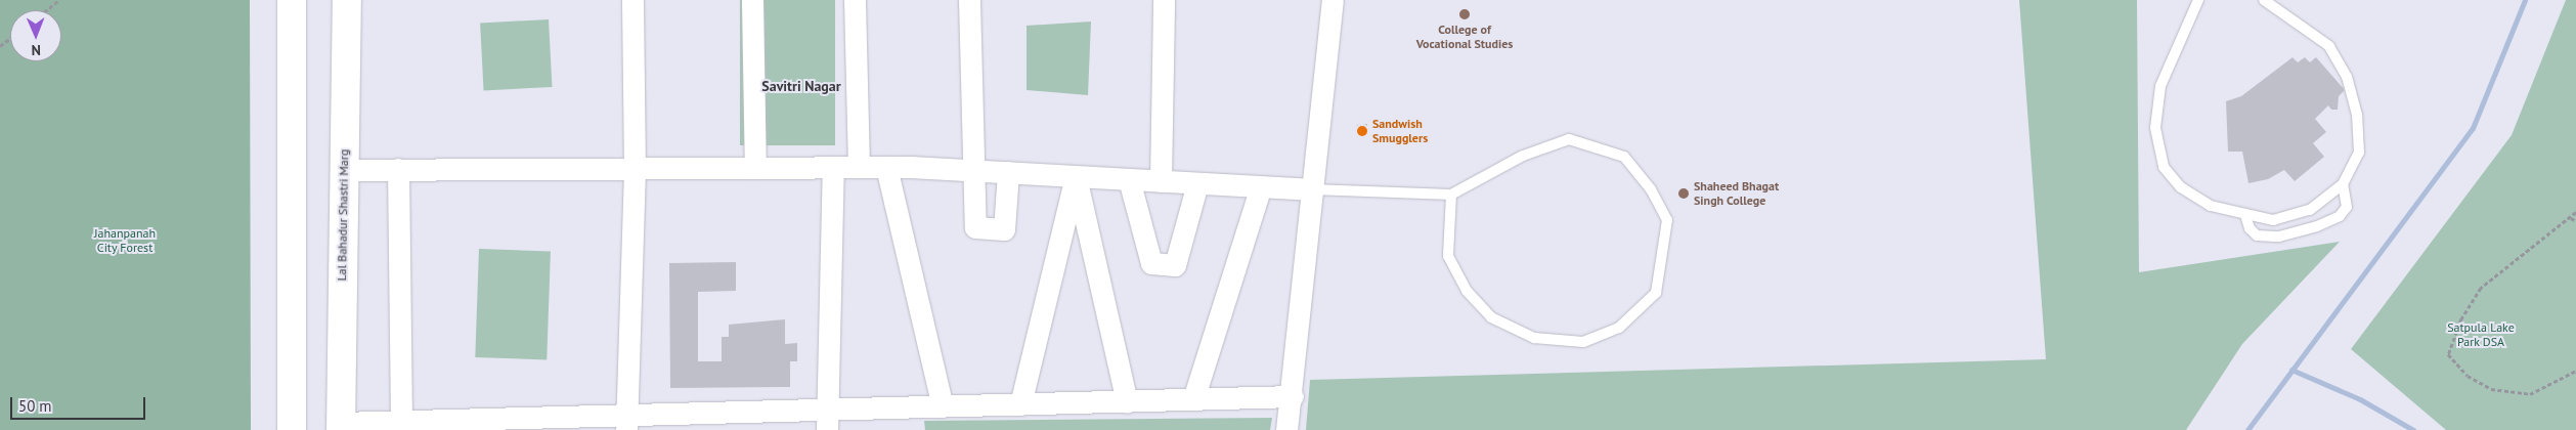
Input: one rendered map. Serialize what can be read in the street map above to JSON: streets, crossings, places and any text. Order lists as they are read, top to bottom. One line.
{"streets":{"main road":["Lal Bahadur Shastri Marg"]},"districts":["Savitri Nagar"],"parks":["Jahanpanah City Forest","Satpula Lake Park DSA"],"places":["College of Vocational Studies","Sandwish Smugglers","Shaheed Bhagat Singh College"],"scale_bar":"50 m","north":"bottom"}
